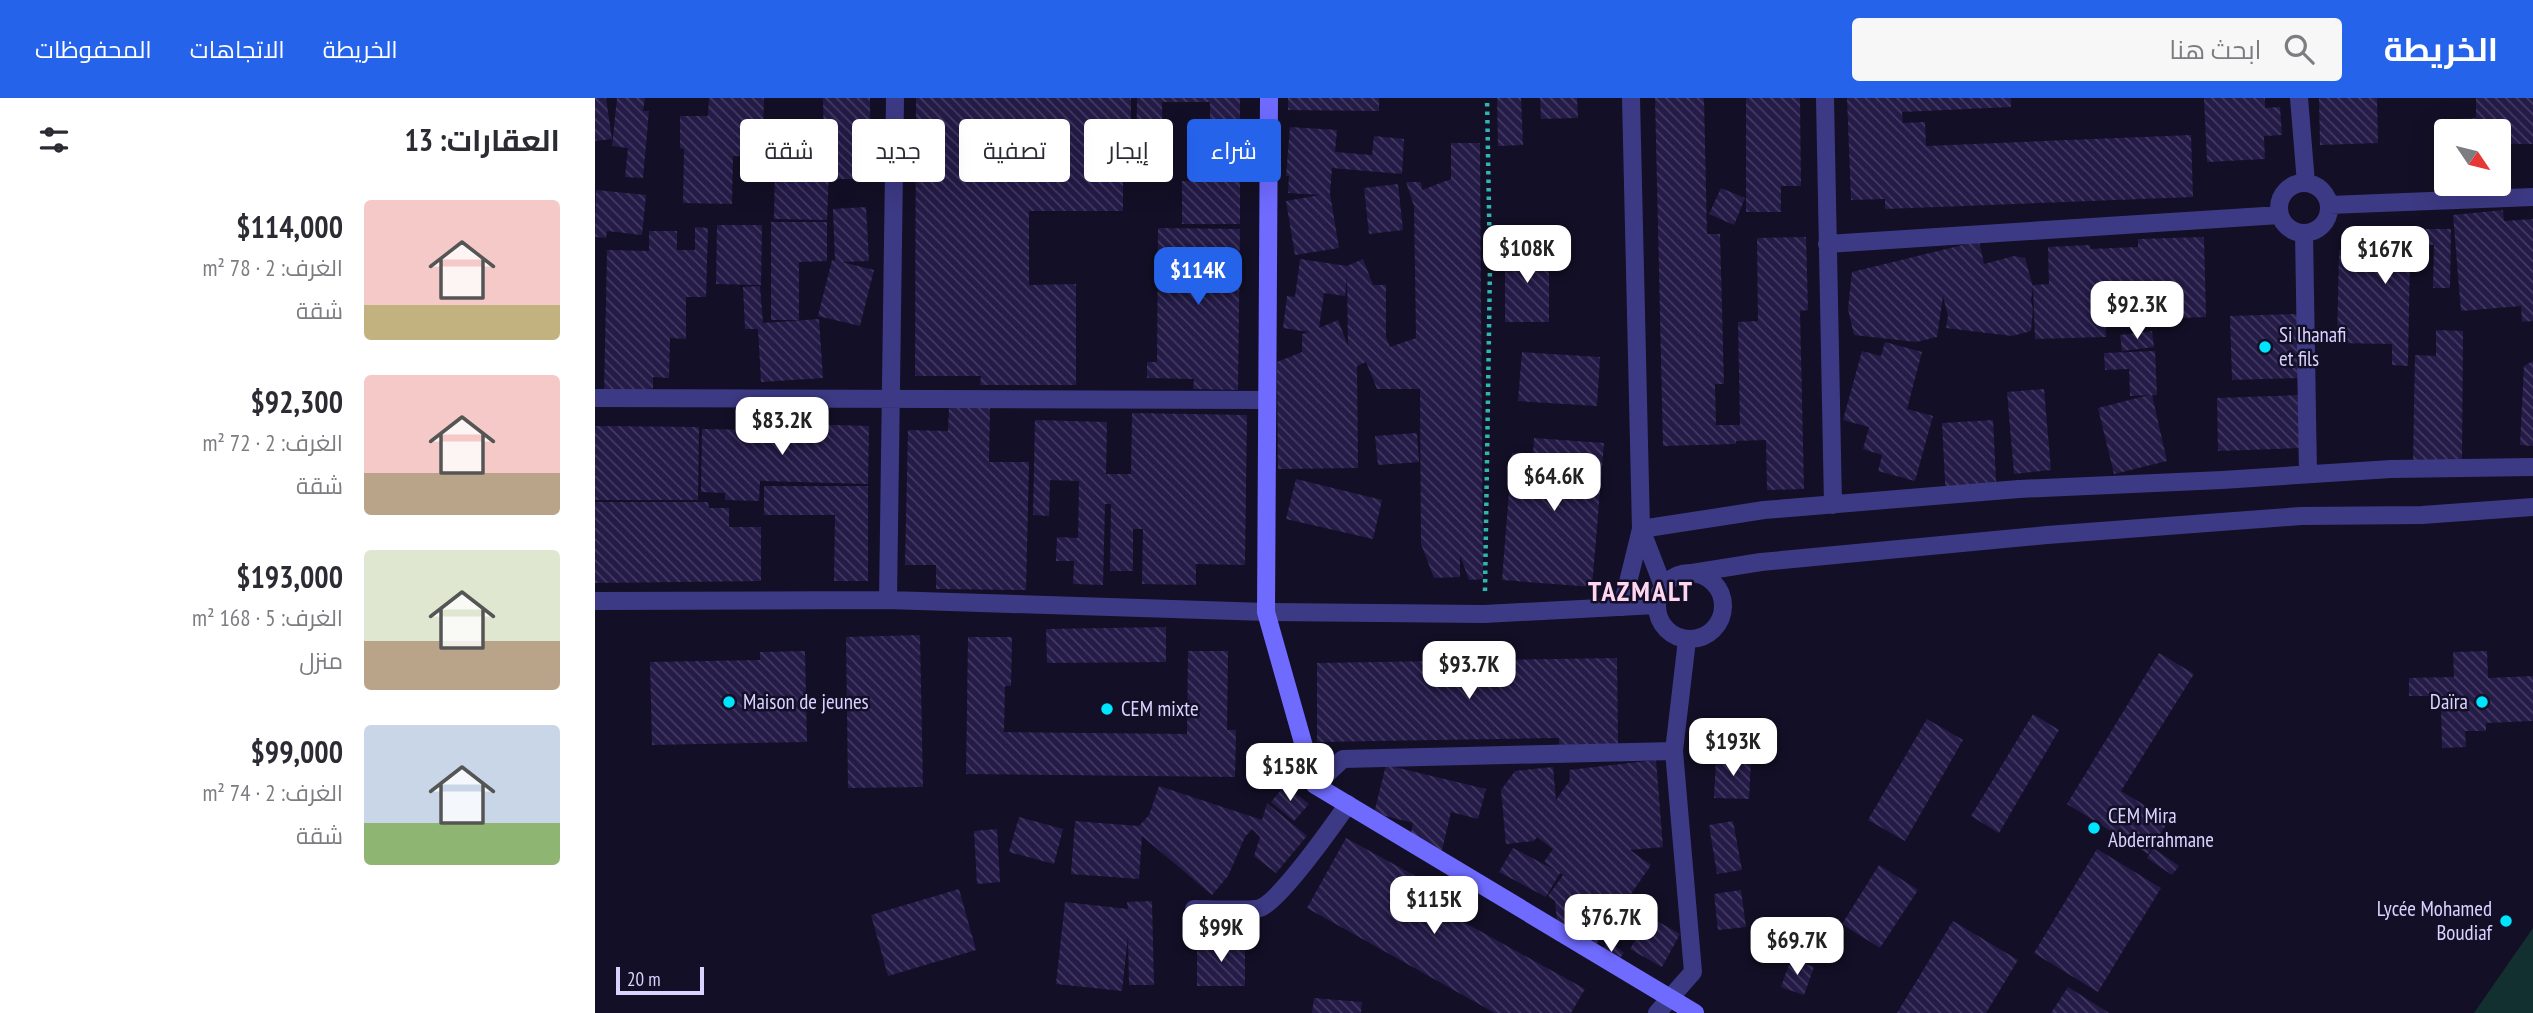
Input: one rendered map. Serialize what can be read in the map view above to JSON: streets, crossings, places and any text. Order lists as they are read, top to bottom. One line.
{"districts":["TAZMALT"],"places":["Si lhanafi et fils","Maison de jeunes","Daïra","CEM mixte","CEM Mira Abderrahmane","Lycée Mohamed Boudiaf"],"scale_bar":"20 m","north":"bottom right","page":{"header":"الخريطة","search":"ابحث هنا","nav":["الخريطة","الاتجاهات","المحفوظات"],"heading":"العقارات: 13","chip":["شراء","إيجار","تصفية","جديد","شقة"],"list":[{"name":"$114,000","note":"الغرف: 2 · 78 m² · شقة"},{"name":"$92,300","note":"الغرف: 2 · 72 m² · شقة"},{"name":"$193,000","note":"الغرف: 5 · 168 m² · منزل"},{"name":"$99,000","note":"الغرف: 2 · 74 m² · شقة"}],"price":["$108K","$167K","$114K","$92.3K","$83.2K","$64.6K","$93.7K","$193K","$158K","$115K","$76.7K","$99K","$69.7K"],"scale":"20 m"}}
